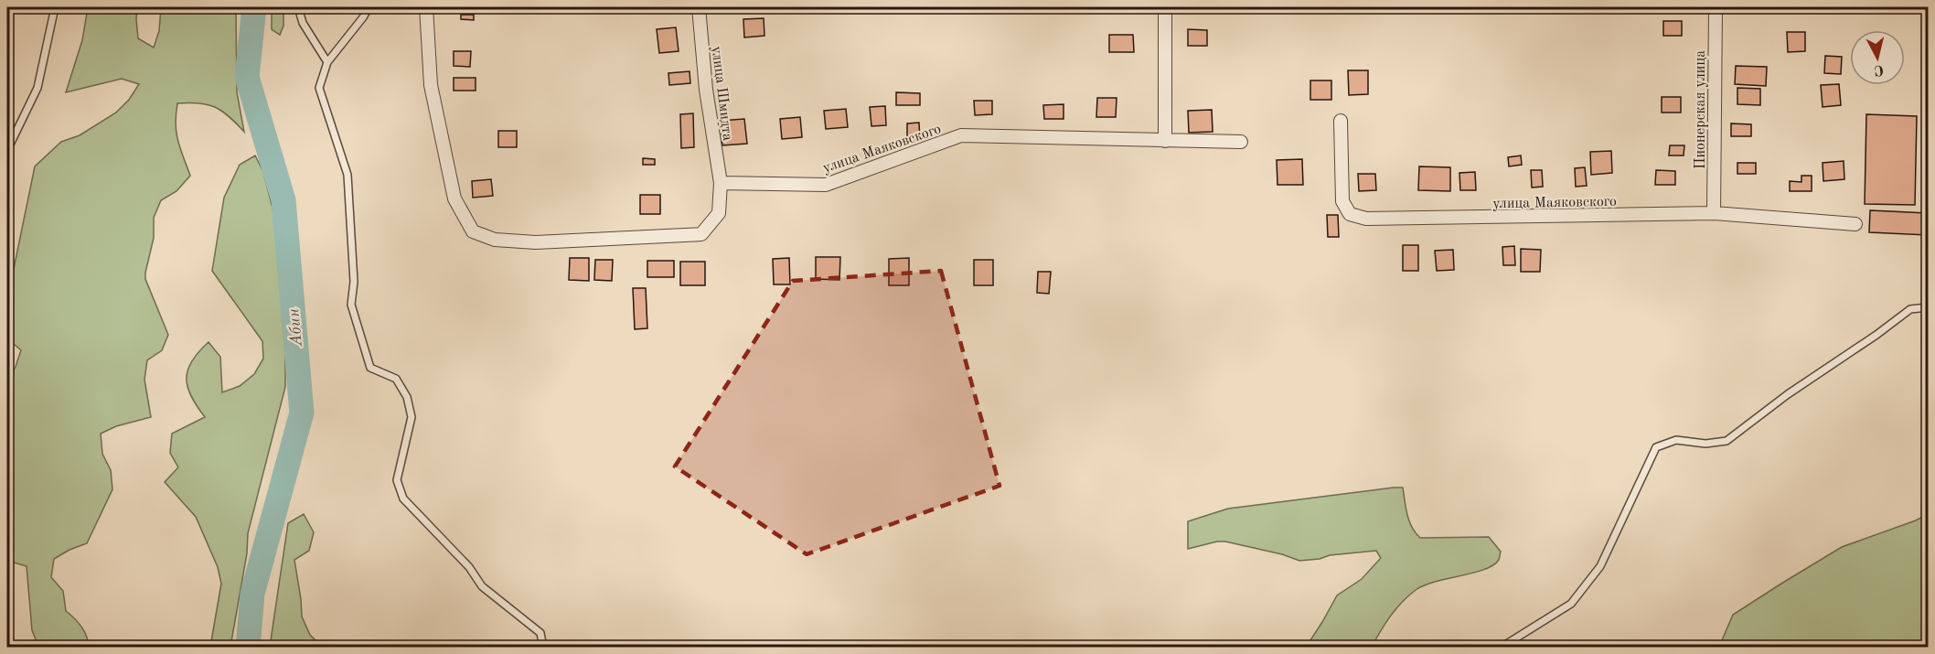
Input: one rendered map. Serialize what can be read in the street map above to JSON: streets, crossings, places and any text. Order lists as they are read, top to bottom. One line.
{"streets":{"street":["улица Шмидта","Пионерская улица","улица Маяковского"]},"crossings":[["улица Шмидта","улица Маяковского"],["Пионерская улица","улица Маяковского"]],"water":["Абин"],"north":"bottom"}
